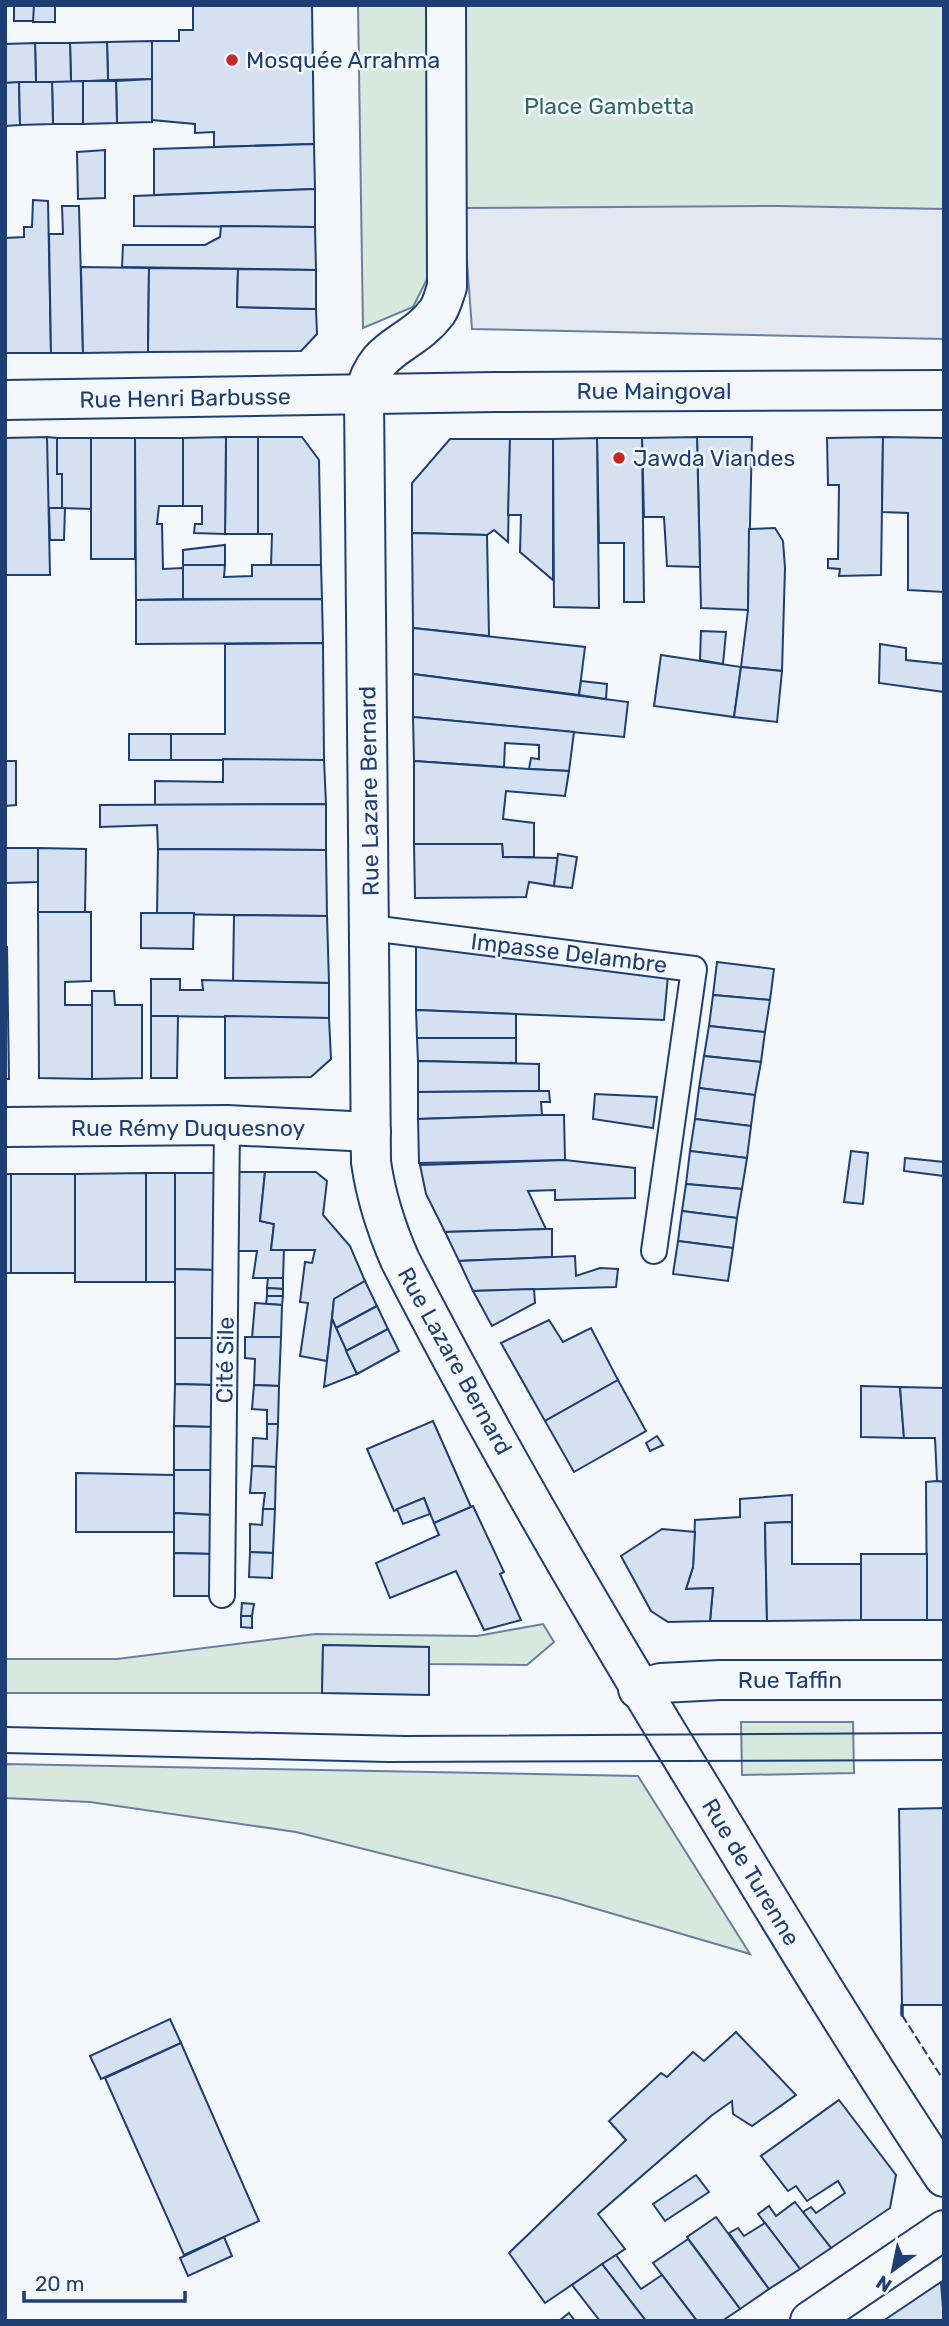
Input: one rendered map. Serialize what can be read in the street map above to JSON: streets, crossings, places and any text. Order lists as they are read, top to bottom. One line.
{"streets":{"street":["Rue Maingoval","Rue Henri Barbusse","Rue Lazare Bernard","Rue Rémy Duquesnoy","Rue Taffin","Rue de Turenne"],"lane":["Impasse Delambre","Cité Sile"]},"crossings":[["Rue Maingoval","Rue Henri Barbusse"],["Rue Maingoval","Rue Lazare Bernard"],["Rue Henri Barbusse","Rue Lazare Bernard"],["Rue Lazare Bernard","Impasse Delambre"],["Rue Lazare Bernard","Rue Rémy Duquesnoy"],["Rue Lazare Bernard","Rue de Turenne"],["Rue Rémy Duquesnoy","Cité Sile"],["Rue Taffin","Rue de Turenne"]],"parks":["Place Gambetta"],"places":["Mosquée Arrahma","Jawda Viandes"],"scale_bar":"20 m","north":"bottom left"}
